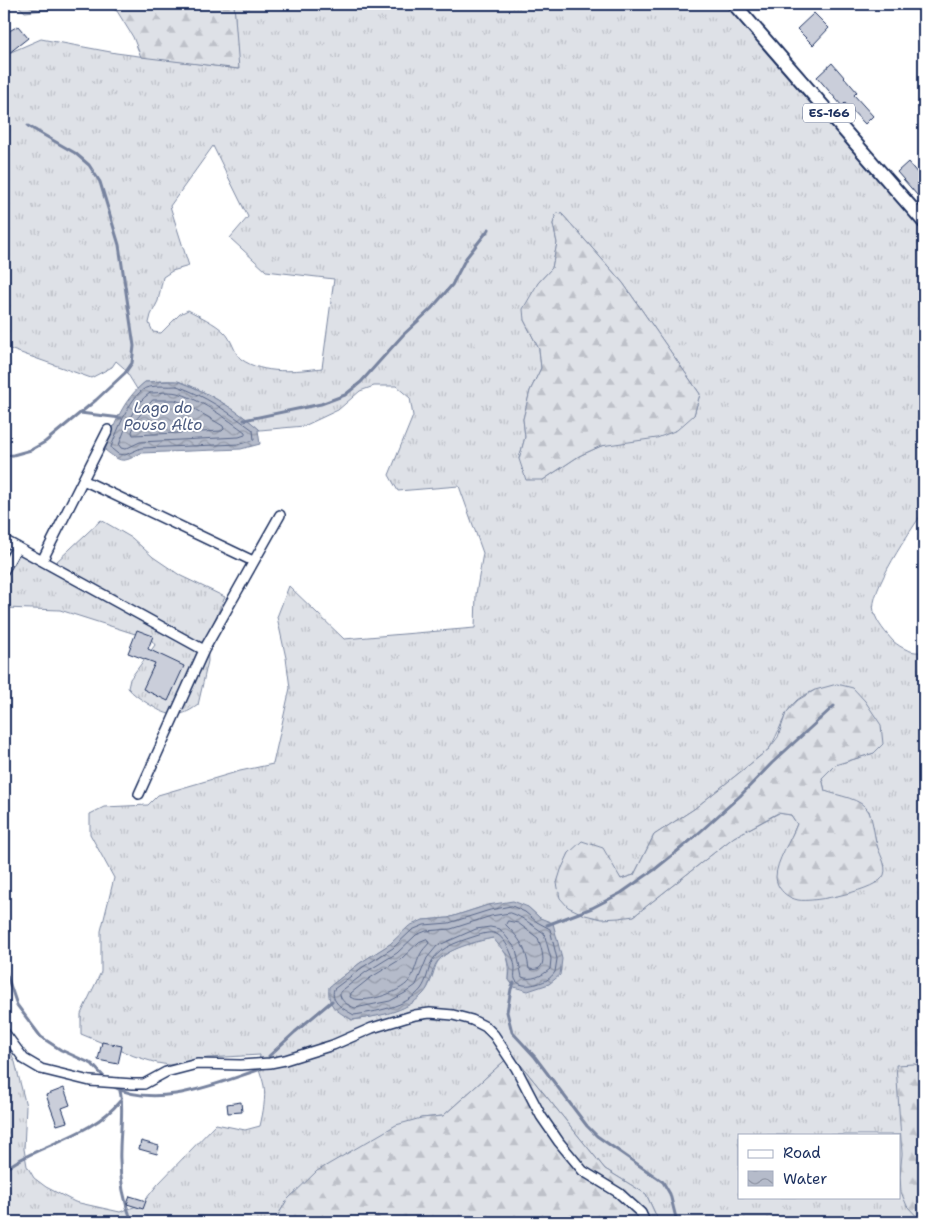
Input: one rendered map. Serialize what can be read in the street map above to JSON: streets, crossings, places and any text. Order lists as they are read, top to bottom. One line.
{"streets":{"main road":["ES-166"]},"water":["Lago do Pouso Alto"],"legend":["Road","Water"]}
